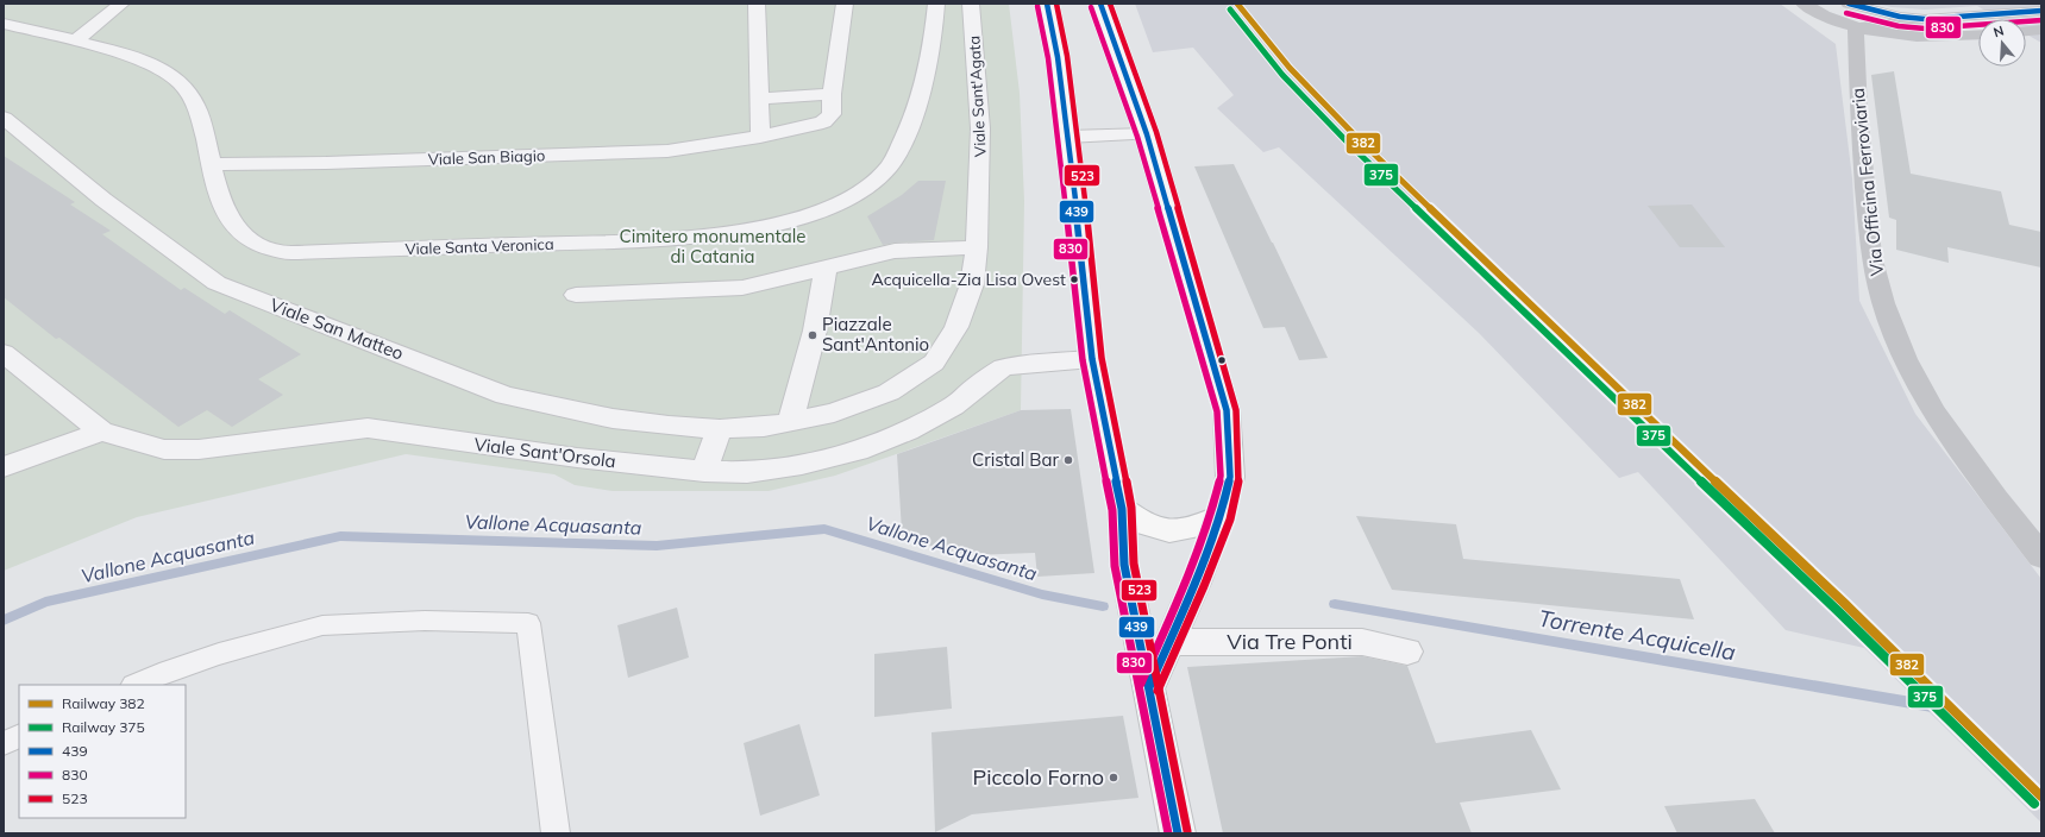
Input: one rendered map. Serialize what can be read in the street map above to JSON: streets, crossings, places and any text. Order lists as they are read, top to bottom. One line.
{"streets":{"main road":["Via Officina Ferroviaria"],"street":["Viale Sant'Agata","Viale San Biagio","Viale Santa Veronica","Viale San Matteo","Viale Sant'Orsola","Via Tre Ponti"]},"crossings":[["Viale Sant'Agata","Viale San Matteo"],["Viale San Biagio","Viale Santa Veronica"]],"water":["Vallone Acquasanta","Torrente Acquicella"],"parks":["Cimitero monumentale di Catania"],"places":["Acquicella-Zia Lisa Ovest","Piazzale Sant'Antonio","Cristal Bar","Piccolo Forno"],"lines":["rail line 382","transit line 439","transit line 523","transit line 830","rail line 375"],"legend":["Railway 382","Railway 375","439","830","523"],"north":"top"}
